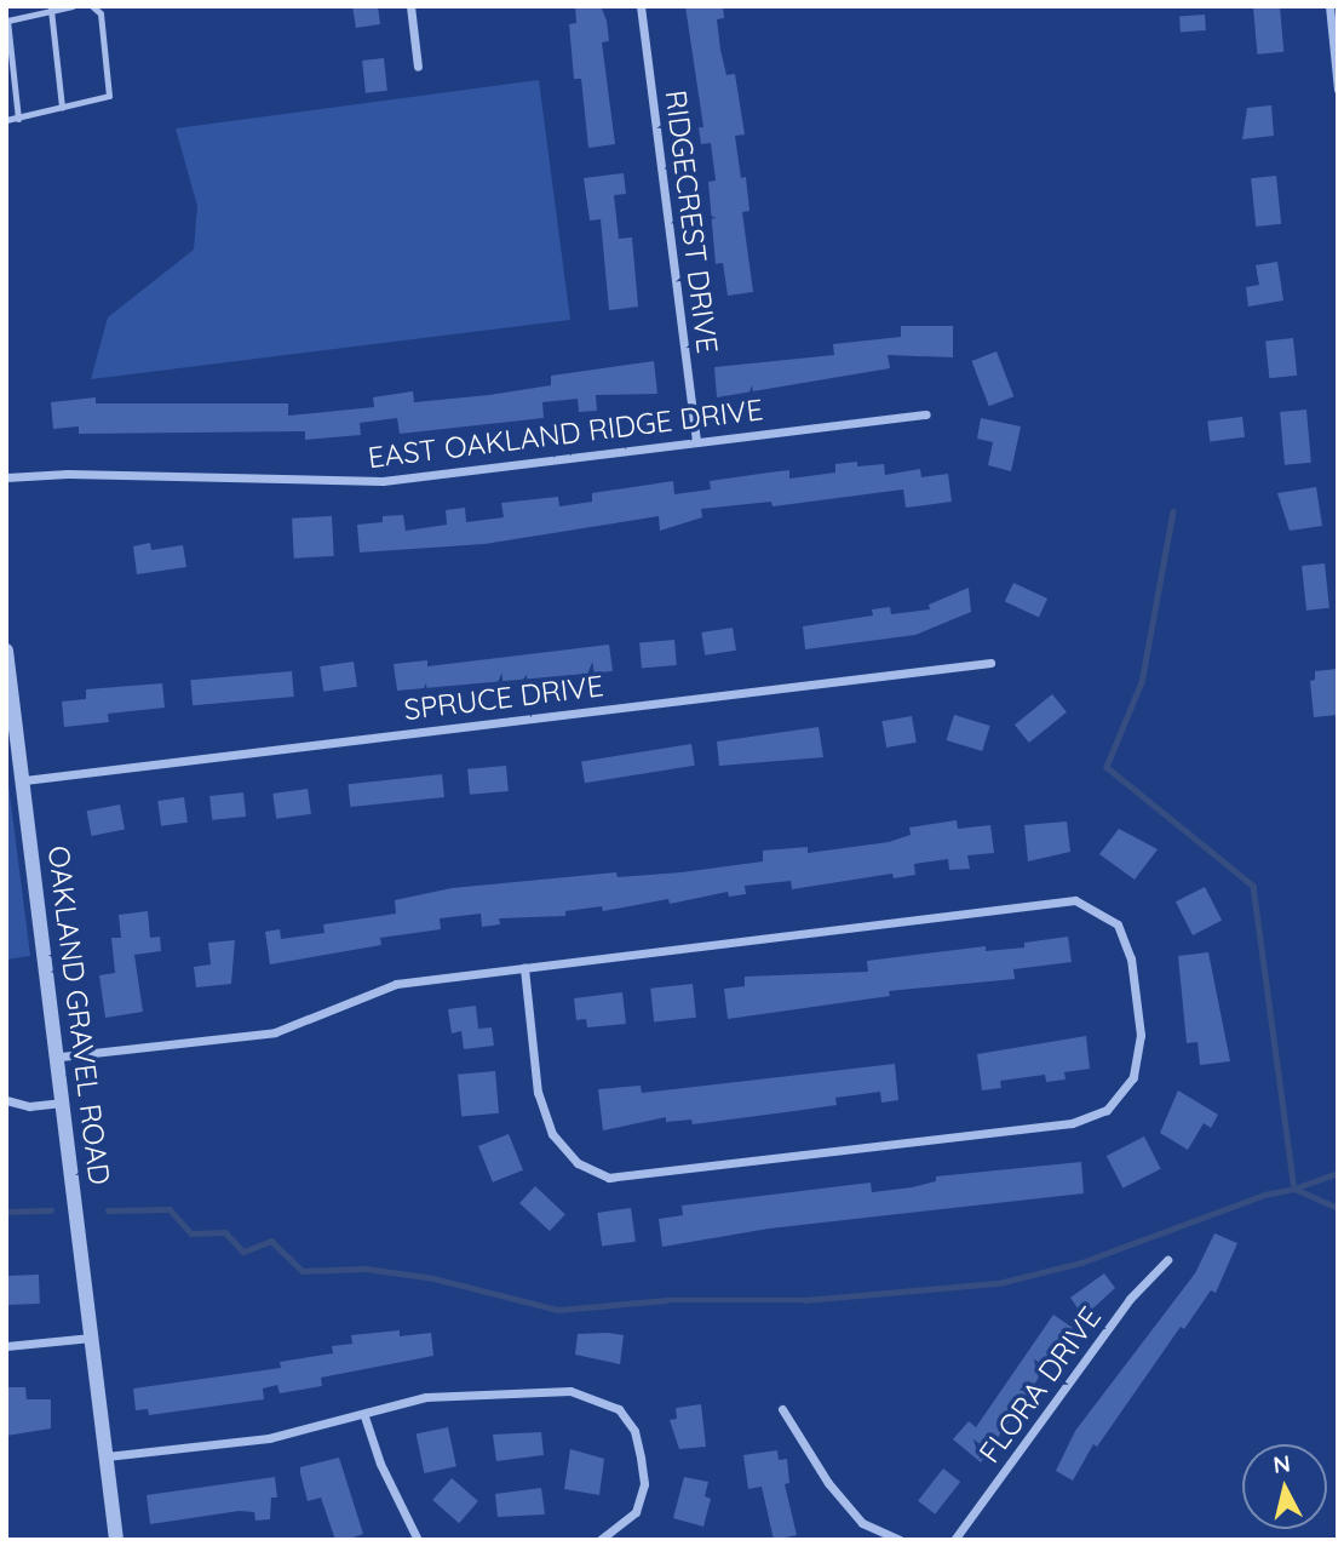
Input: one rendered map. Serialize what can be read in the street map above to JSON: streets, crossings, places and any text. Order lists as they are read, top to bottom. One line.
{"streets":{"street":["RIDGECREST DRIVE","EAST OAKLAND RIDGE DRIVE","SPRUCE DRIVE","OAKLAND GRAVEL ROAD","FLORA DRIVE"]},"crossings":[["RIDGECREST DRIVE","EAST OAKLAND RIDGE DRIVE"],["SPRUCE DRIVE","OAKLAND GRAVEL ROAD"]],"north":"top"}
